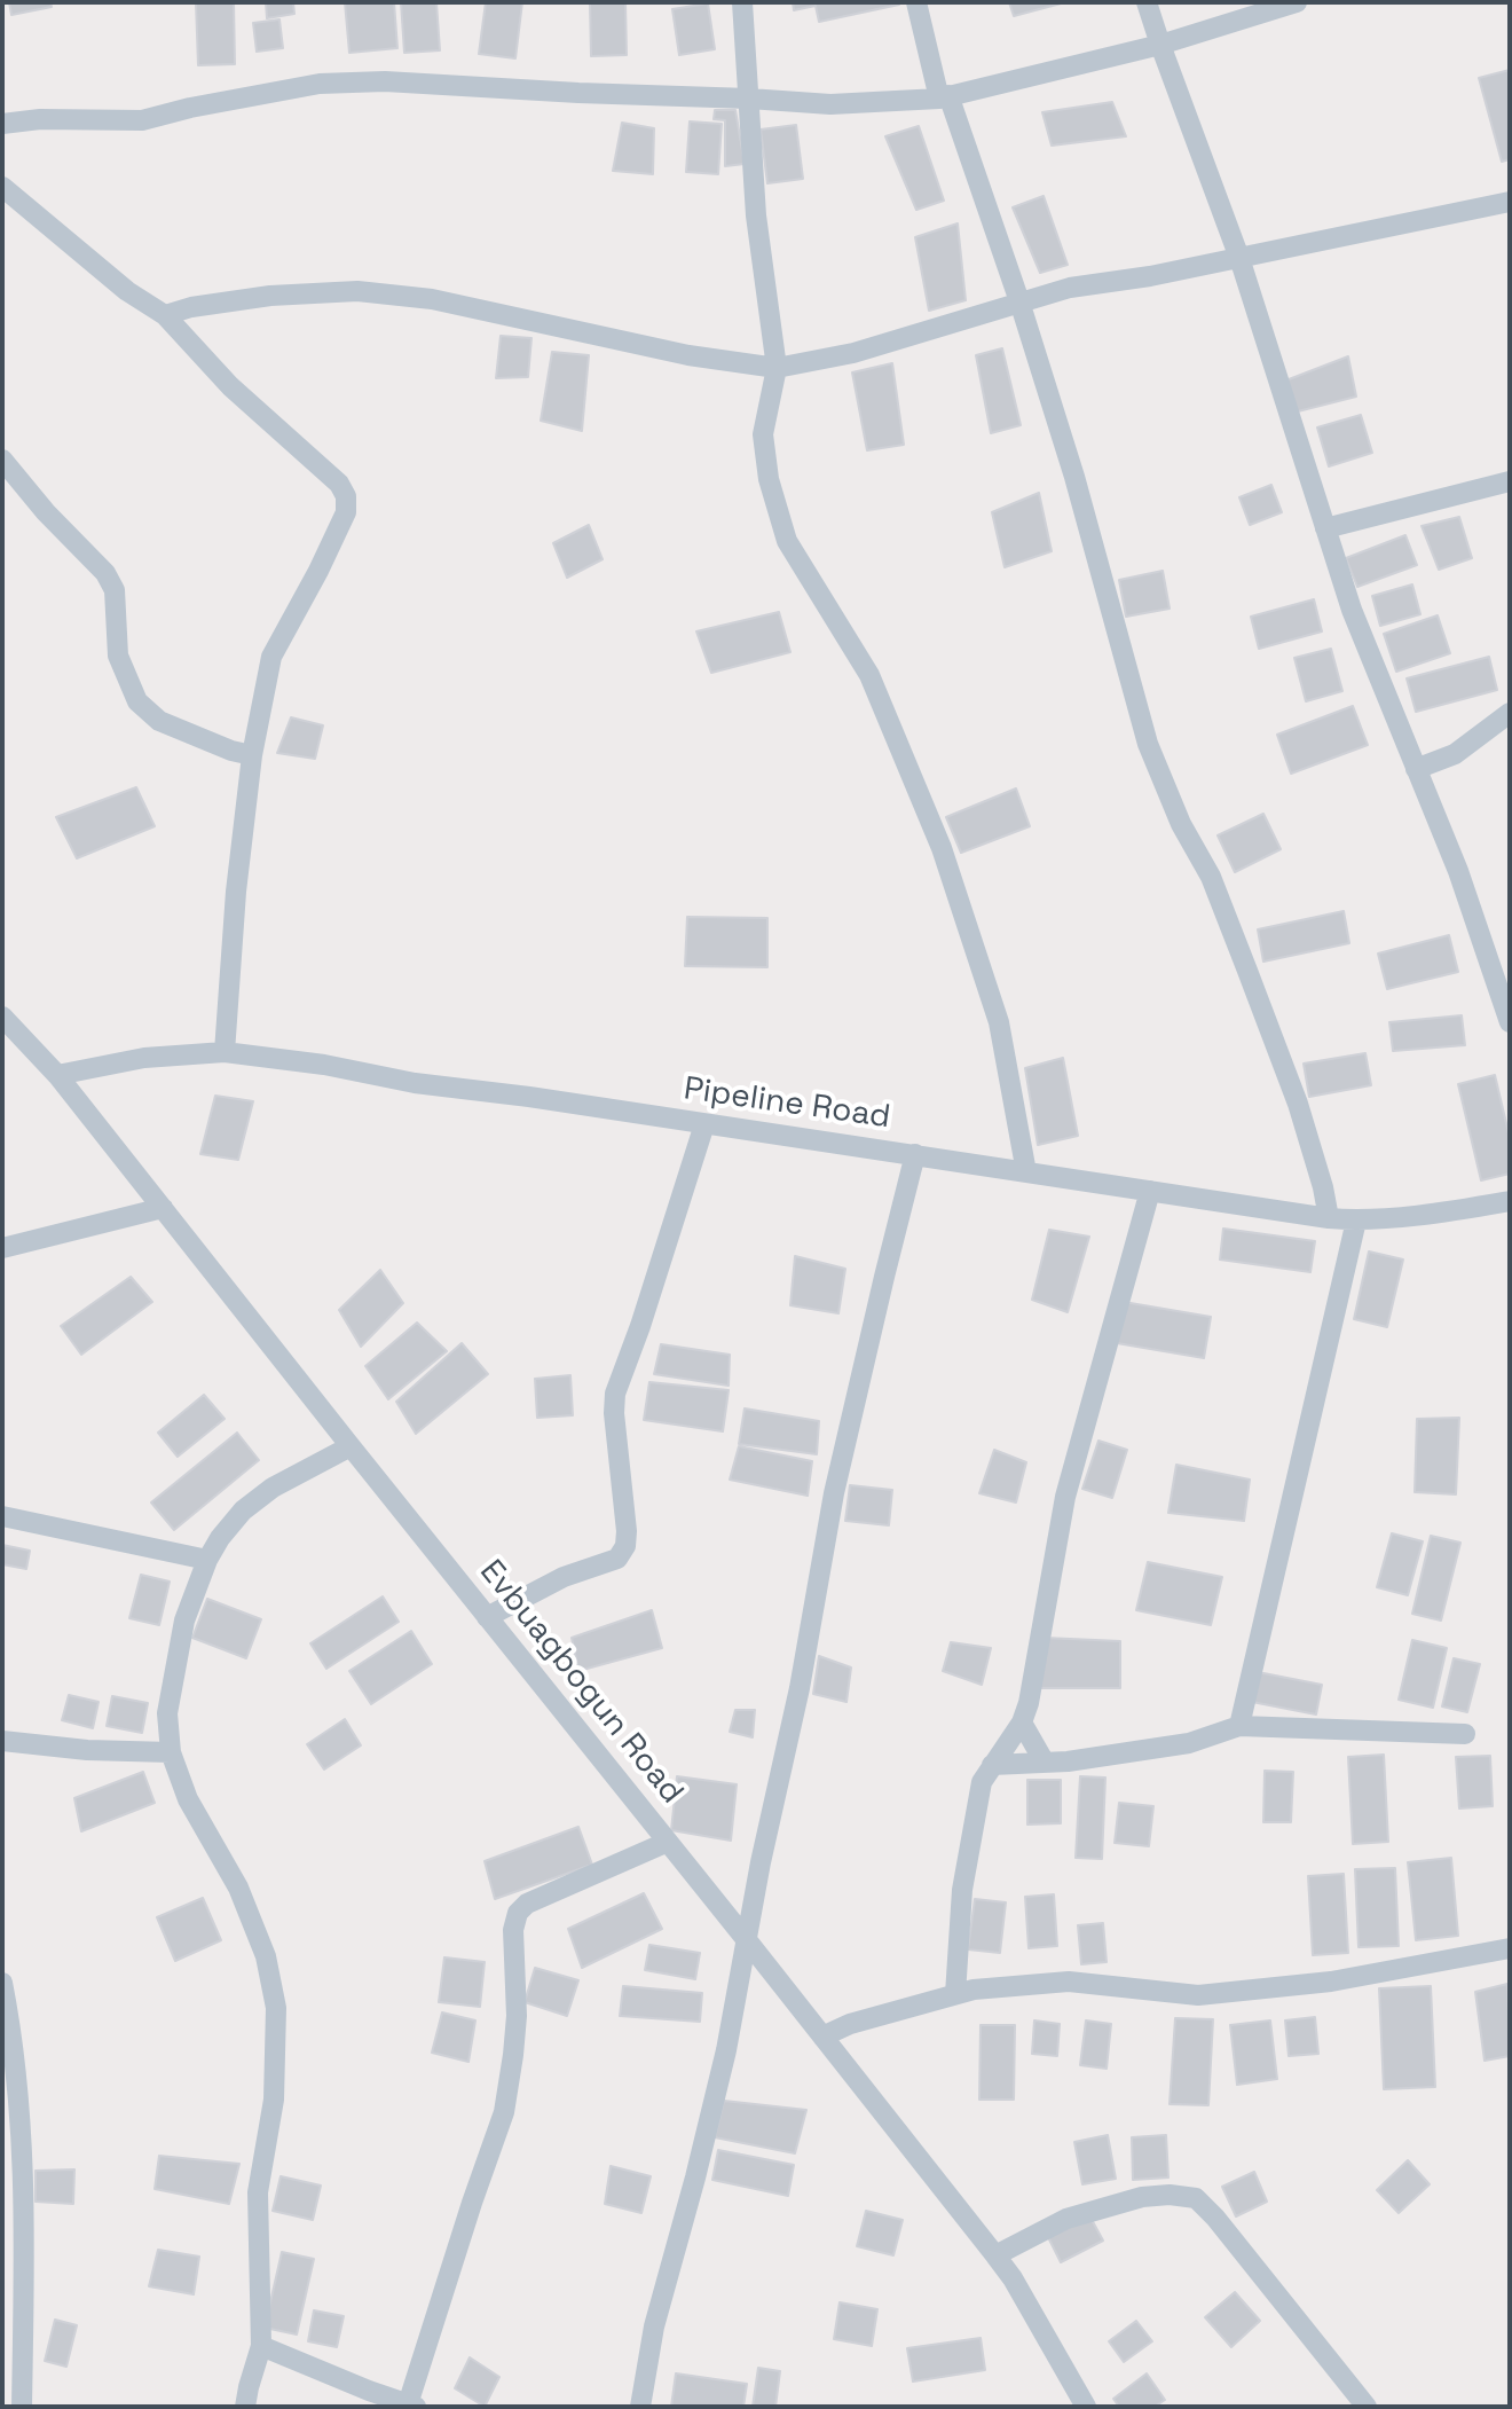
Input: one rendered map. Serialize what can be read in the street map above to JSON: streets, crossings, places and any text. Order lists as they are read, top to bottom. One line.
{"streets":{"street":["Pipeline Road","Evbuagbogun Road"]},"crossings":[["Pipeline Road","Evbuagbogun Road"]]}
